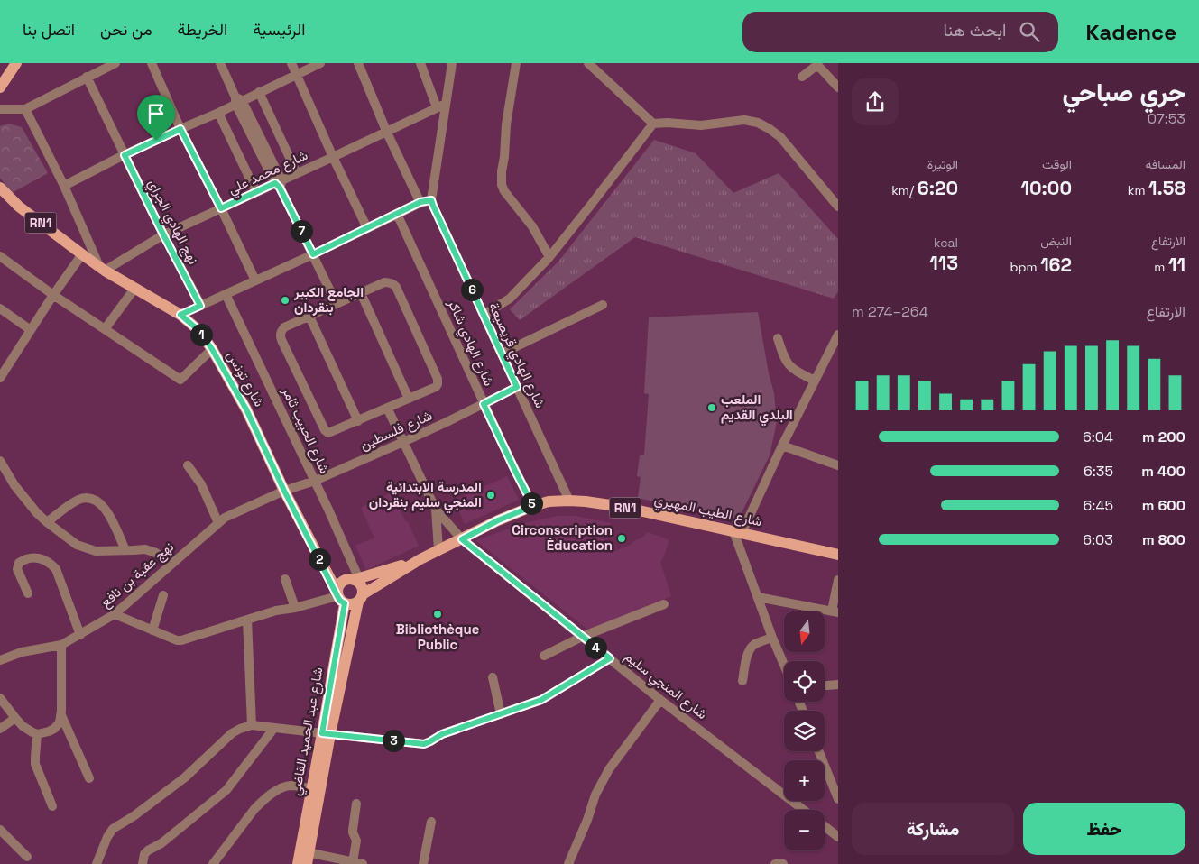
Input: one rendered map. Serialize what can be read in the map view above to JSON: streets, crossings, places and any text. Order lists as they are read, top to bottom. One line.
{"streets":{"main road":["RN1","شارع تونس","شارع الطيب المهيري","شارع عبد الحميد القاضي"],"street":["شارع محمد علي","نهج الهادي الجراي","شارع الهادي شاكر","شارع الهادي قريصيعة","شارع الحبيب ثامر","شارع فلسطين","نهج عقبة بن نافع","شارع المنجي سليم"]},"crossings":[["شارع محمد علي","نهج الهادي الجراي"],["شارع محمد علي","شارع تونس"],["RN1","شارع تونس"],["RN1","شارع الحبيب ثامر"],["RN1","شارع الطيب المهيري"],["RN1","شارع عبد الحميد القاضي"],["شارع الهادي شاكر","شارع فلسطين"],["شارع الهادي شاكر","شارع الطيب المهيري"],["شارع الهادي قريصيعة","شارع فلسطين"],["شارع الهادي قريصيعة","شارع الطيب المهيري"],["شارع تونس","شارع الحبيب ثامر"],["شارع تونس","شارع فلسطين"],["شارع تونس","نهج عقبة بن نافع"],["شارع تونس","شارع عبد الحميد القاضي"],["شارع الحبيب ثامر","شارع فلسطين"],["شارع الحبيب ثامر","شارع عبد الحميد القاضي"],["شارع فلسطين","نهج عقبة بن نافع"],["شارع الطيب المهيري","شارع المنجي سليم"]],"places":["الجامع الكبير بنقردان","الملعب البلدي القديم","المدرسة الابتدائية المنجي سليم بنقردان","Circonscription Éducation","Bibliothèque Public"],"north":"bottom","page":{"header":"Kadence","search":"ابحث هنا","nav":["الرئيسية","الخريطة","من نحن","اتصل بنا"],"heading":["جري صباحي","07:53"],"stats":[["المسافة","1.58 km"],["الوقت","10:00"],["الوتيرة","6:20 /km"],["الارتفاع","11 m"],["النبض","162 bpm"],["kcal","113"]],"pins":["7","6","1","5","2","4","3"],"chart":["الارتفاع","264–274 m"],"list":[{"name":"200 m","note":"6:04"},{"name":"400 m","note":"6:35"},{"name":"600 m","note":"6:45"},{"name":"800 m","note":"6:03"}],"map_buttons":["+","−"],"buttons":["حفظ","مشاركة"]}}
